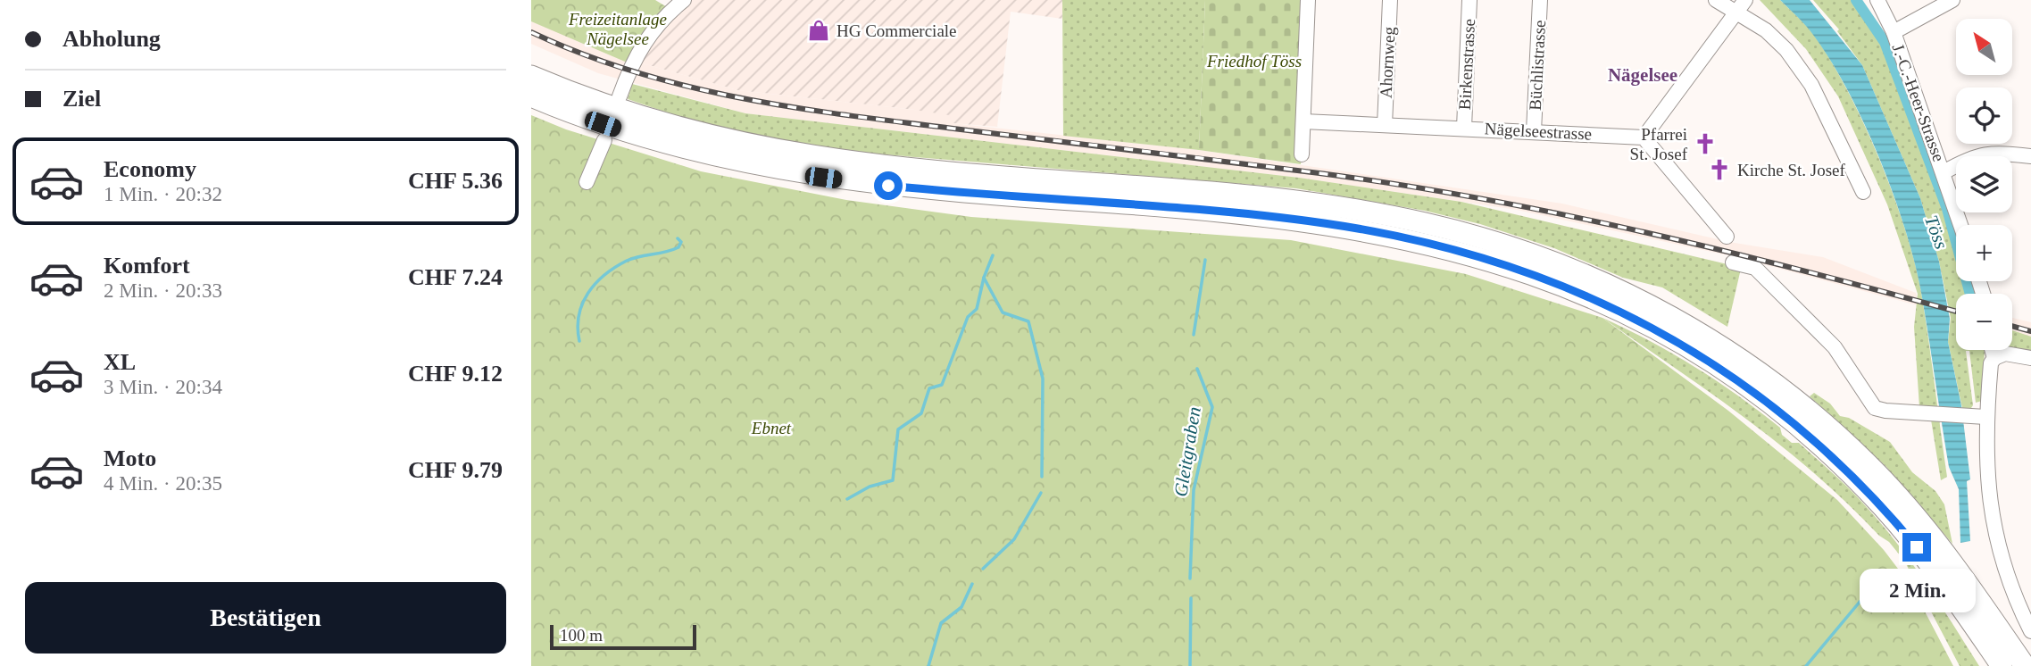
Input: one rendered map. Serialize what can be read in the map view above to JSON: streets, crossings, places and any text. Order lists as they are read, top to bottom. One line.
{"streets":{"street":["Ahornweg","Birkenstrasse","Büchlistrasse","J.-C.-Heer-Strasse","Nägelseestrasse"]},"crossings":[["Ahornweg","Nägelseestrasse"],["Birkenstrasse","Nägelseestrasse"],["Büchlistrasse","Nägelseestrasse"]],"districts":["Nägelsee"],"water":["Töss","Gleitgraben"],"parks":["Freizeitanlage Nägelsee","Friedhof Töss","Ebnet"],"places":{"shop":["HG Commerciale"],"church":["Pfarrei St. Josef","Kirche St. Josef"]},"scale_bar":"100 m","north":"top left","page":{"banner":["Abholung","Ziel"],"map_buttons":["+","−"],"list":[{"name":"Economy","note":"1 Min. · 20:32","value":"CHF 5.36"},{"name":"Komfort","note":"2 Min. · 20:33","value":"CHF 7.24"},{"name":"XL","note":"3 Min. · 20:34","value":"CHF 9.12"},{"name":"Moto","note":"4 Min. · 20:35","value":"CHF 9.79"}],"bubble":"2 Min.","buttons":"Bestätigen","scale":"100 m"}}
